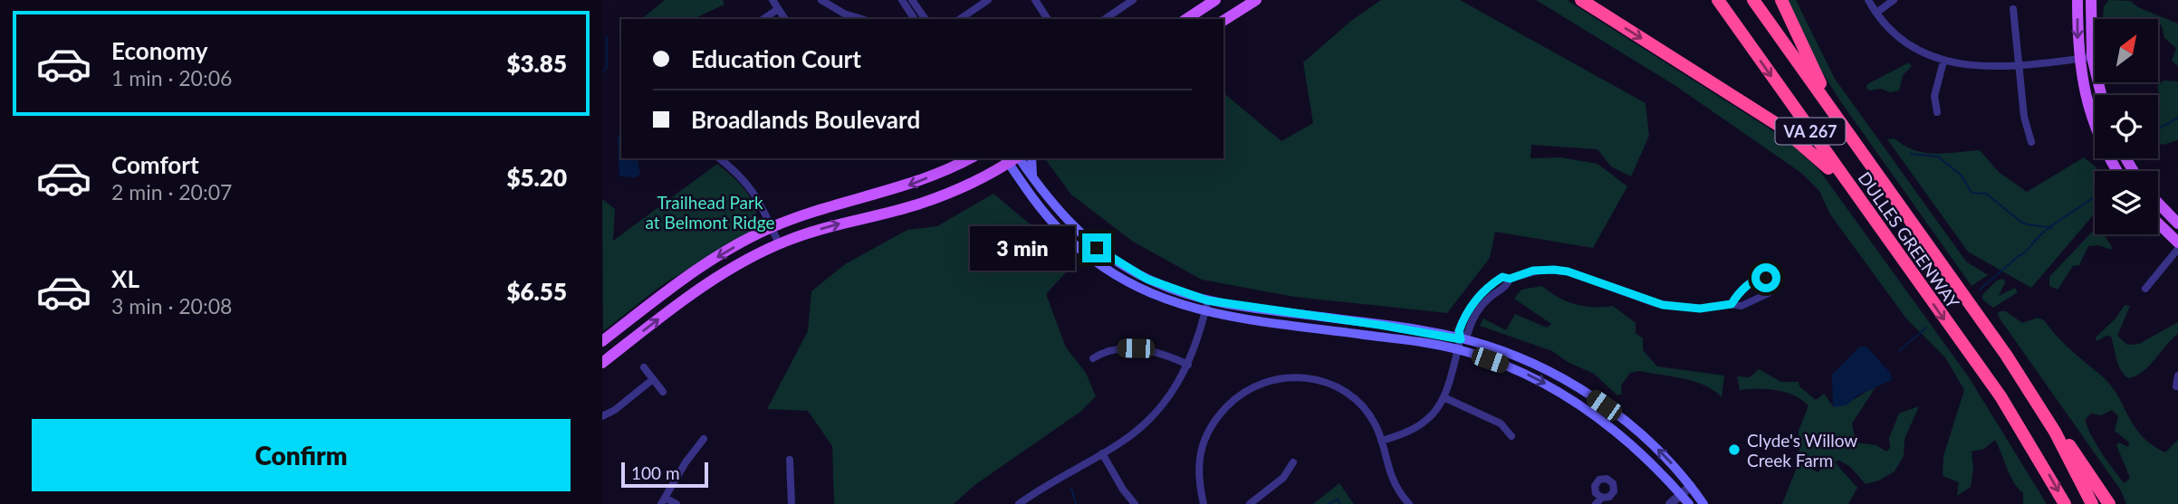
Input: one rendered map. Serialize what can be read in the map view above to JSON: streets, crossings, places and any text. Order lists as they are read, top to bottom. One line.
{"streets":{"highway":["VA 267","DULLES GREENWAY"]},"parks":["Trailhead Park at Belmont Ridge"],"places":["Clyde's Willow Creek Farm"],"scale_bar":"100 m","north":"top right","page":{"list":[{"name":"Economy","note":"1 min · 20:06","value":"$3.85"},{"name":"Comfort","note":"2 min · 20:07","value":"$5.20"},{"name":"XL","note":"3 min · 20:08","value":"$6.55"}],"banner":["Education Court","Broadlands Boulevard"],"bubble":"3 min","buttons":"Confirm","scale":"100 m"}}
